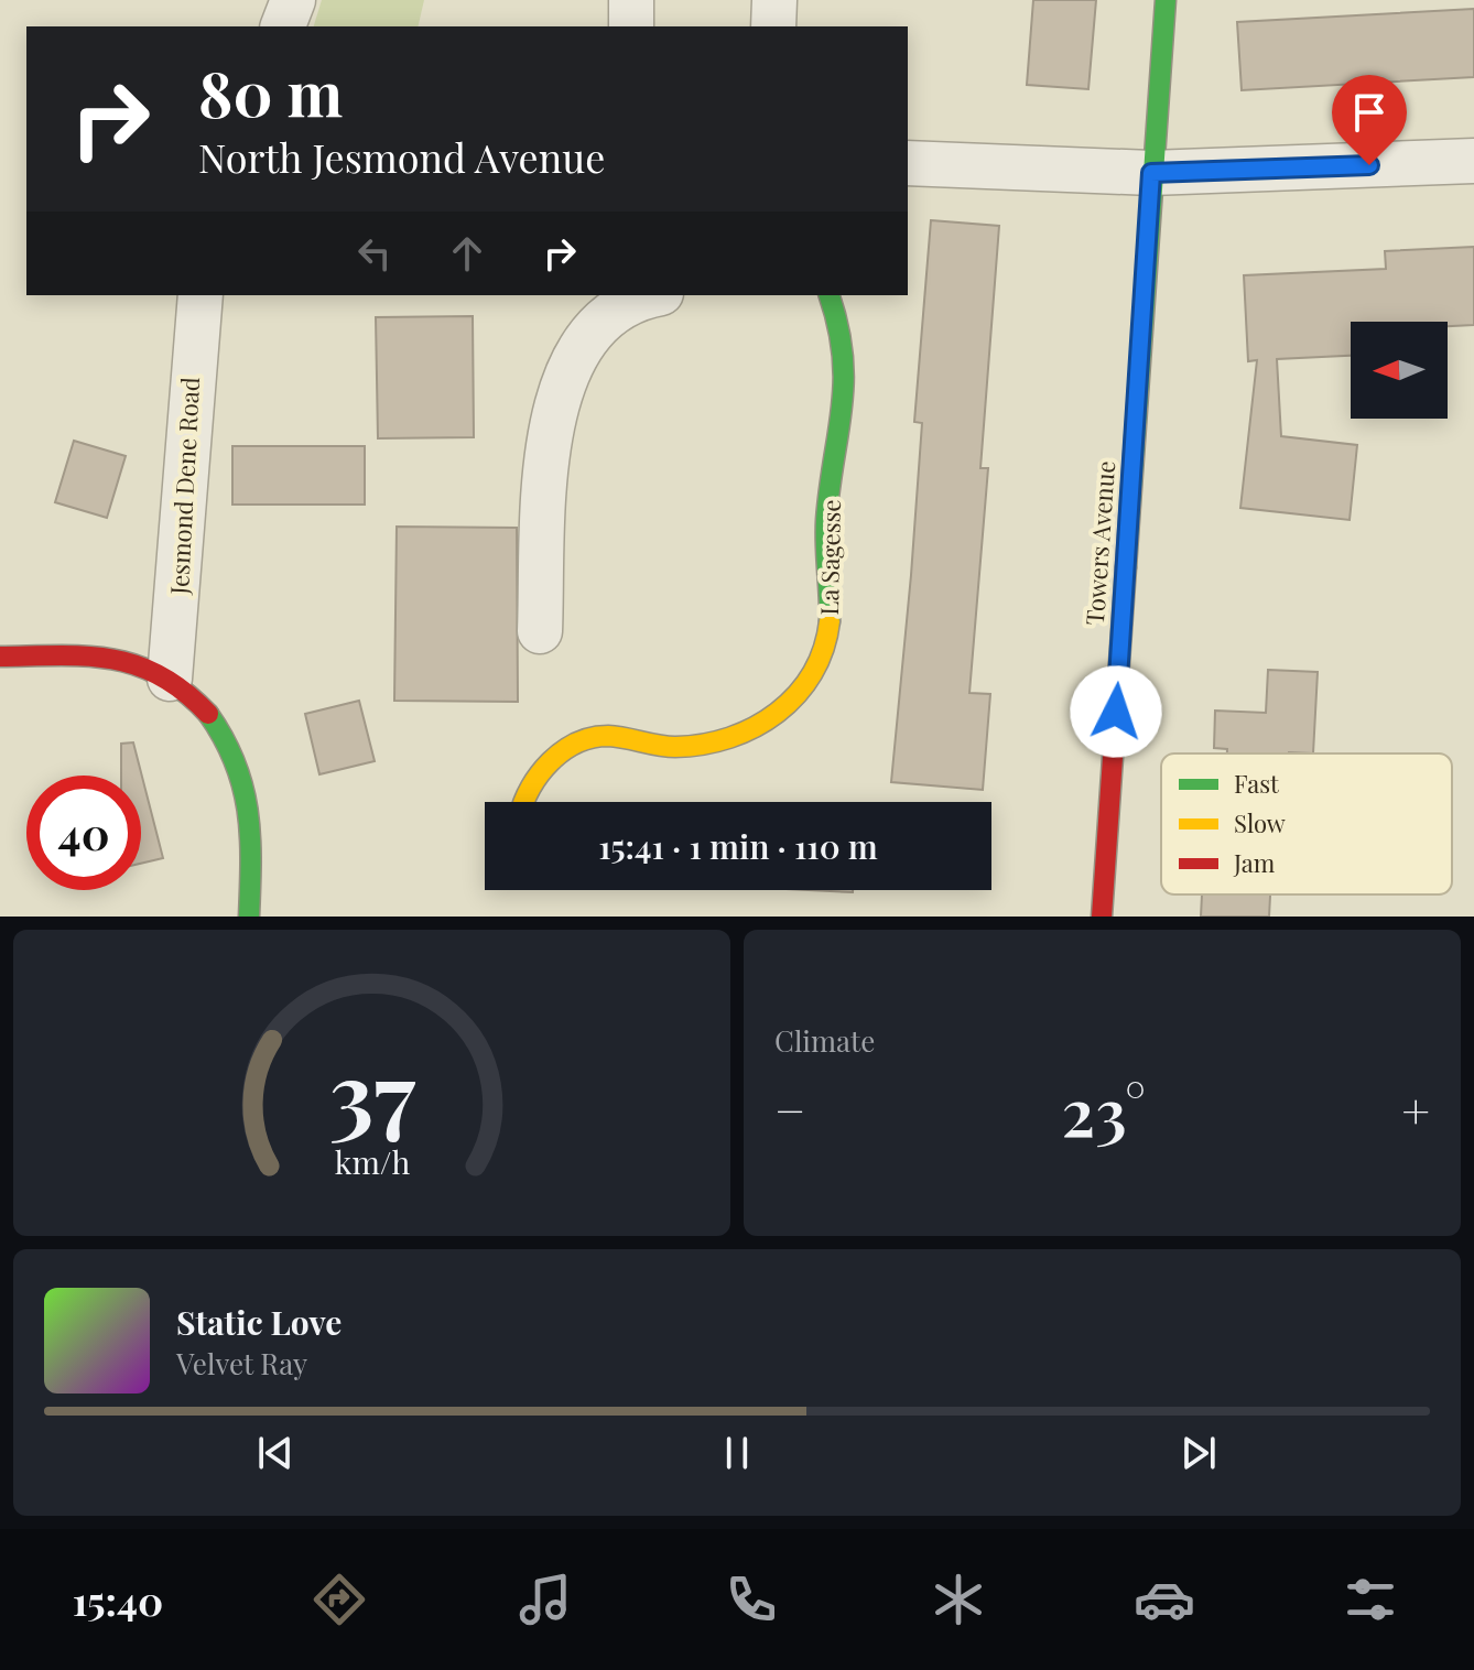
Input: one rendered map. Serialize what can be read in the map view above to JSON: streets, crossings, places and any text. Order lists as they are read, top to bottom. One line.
{"streets":{"street":["Jesmond Dene Road","Towers Avenue","La Sagesse"]},"legend":["Fast","Slow","Jam"],"north":"left","page":{"turn":["80 m","North Jesmond Avenue"],"limit":"40","trip":"15:41 · 1 min · 110 m","tile":"Climate","heat":["−","23°","+"],"song":["Static Love","Velvet Ray"],"tabs":"15:40","gauge":["37","km/h"]}}
